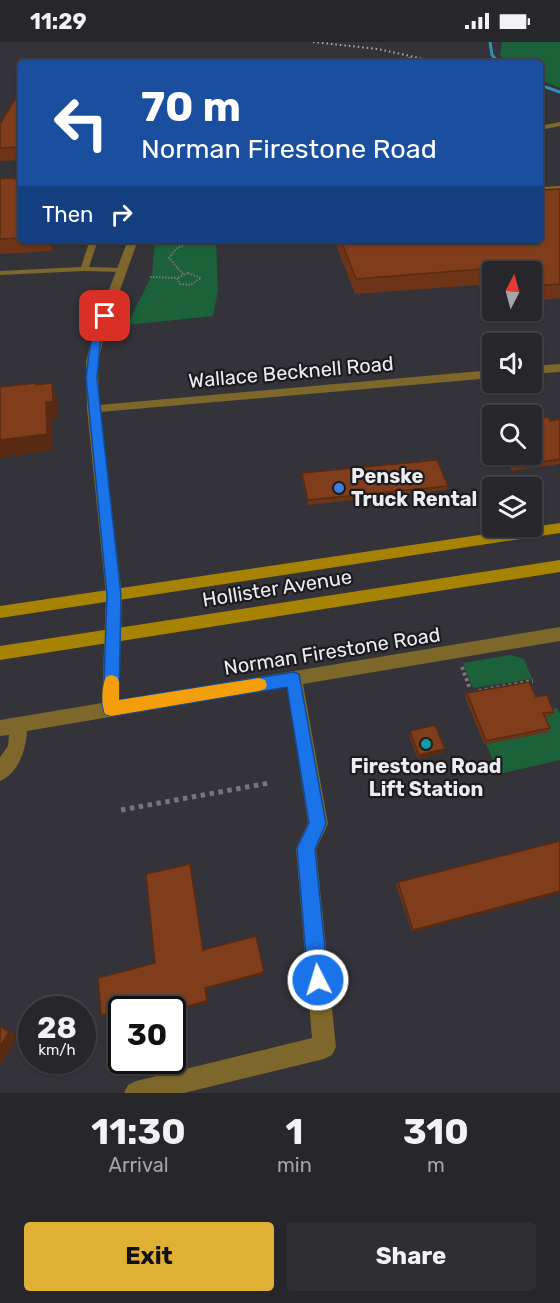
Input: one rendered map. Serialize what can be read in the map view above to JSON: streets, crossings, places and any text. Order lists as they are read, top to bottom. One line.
{"streets":{"main road":["Hollister Avenue"],"street":["Wallace Becknell Road","Norman Firestone Road"]},"places":["Penske Truck Rental","Firestone Road Lift Station"],"north":"top","page":{"status":"11:29","turn":["70 m","Norman Firestone Road"],"then":"Then","speed":"28 km/h","limit":"30","eta":["11:30","Arrival","1","min","310","m"],"buttons":["Exit","Share"]}}
